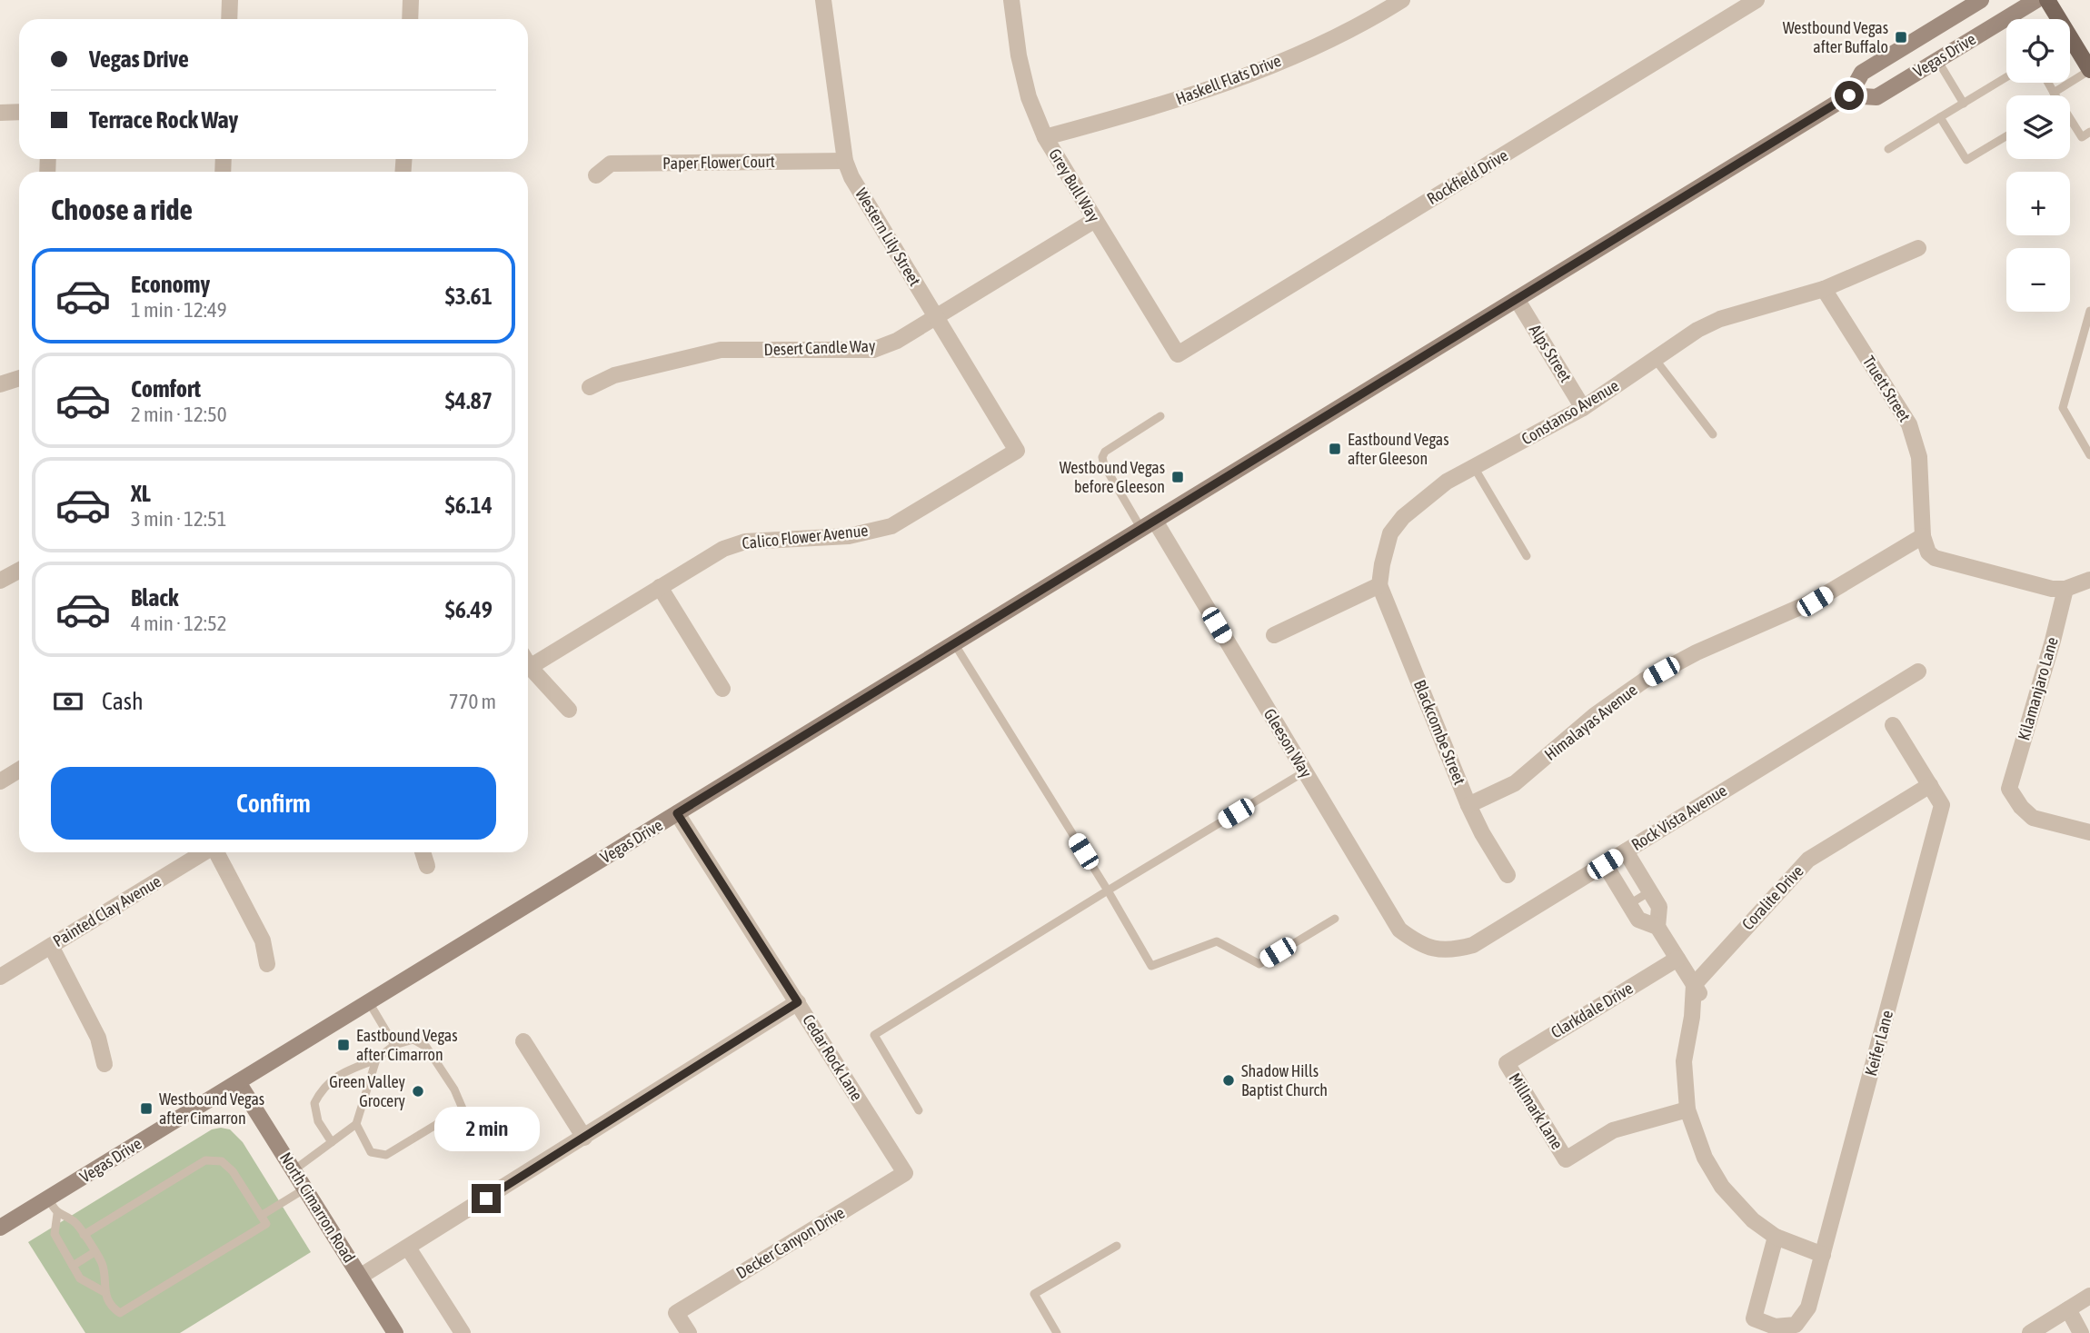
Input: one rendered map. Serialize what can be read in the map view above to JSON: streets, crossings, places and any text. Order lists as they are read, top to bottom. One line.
{"streets":{"main road":["Vegas Drive","North Cimarron Road"],"street":["Haskell Flats Drive","Paper Flower Court","Rockfield Drive","Grey Bull Way","Western Lily Street","Desert Candle Way","Alps Street","Truett Street","Constanso Avenue","Calico Flower Avenue","Kilamanjaro Lane","Himalayas Avenue","Blackcombe Street","Gleeson Way","Rock Vista Avenue","Coralite Drive","Painted Clay Avenue","Clarkdale Drive","Keifer Lane","Cedar Rock Lane","Millmark Lane","Decker Canyon Drive"]},"crossings":[["Vegas Drive","Alps Street"],["Vegas Drive","Gleeson Way"],["Vegas Drive","Cedar Rock Lane"],["Vegas Drive","North Cimarron Road"],["Haskell Flats Drive","Grey Bull Way"],["Paper Flower Court","Western Lily Street"],["Rockfield Drive","Grey Bull Way"],["Grey Bull Way","Desert Candle Way"],["Western Lily Street","Desert Candle Way"],["Western Lily Street","Calico Flower Avenue"],["Alps Street","Constanso Avenue"],["Truett Street","Constanso Avenue"],["Truett Street","Himalayas Avenue"],["Constanso Avenue","Blackcombe Street"],["Himalayas Avenue","Blackcombe Street"],["Gleeson Way","Rock Vista Avenue"],["Coralite Drive","Keifer Lane"],["Clarkdale Drive","Millmark Lane"],["Cedar Rock Lane","Decker Canyon Drive"]],"places":{"transit":["Westbound Vegas after Buffalo","Eastbound Vegas after Gleeson","Westbound Vegas before Gleeson","Eastbound Vegas after Cimarron","Westbound Vegas after Cimarron"],"other":["Shadow Hills Baptist Church","Green Valley Grocery"]},"page":{"map_buttons":["+","−"],"banner":["Vegas Drive","Terrace Rock Way"],"heading":"Choose a ride","list":[{"name":"Economy","note":"1 min · 12:49","value":"$3.61"},{"name":"Comfort","note":"2 min · 12:50","value":"$4.87"},{"name":"XL","note":"3 min · 12:51","value":"$6.14"},{"name":"Black","note":"4 min · 12:52","value":"$6.49"}],"pay":["Cash","770 m"],"buttons":"Confirm","bubble":"2 min"}}
